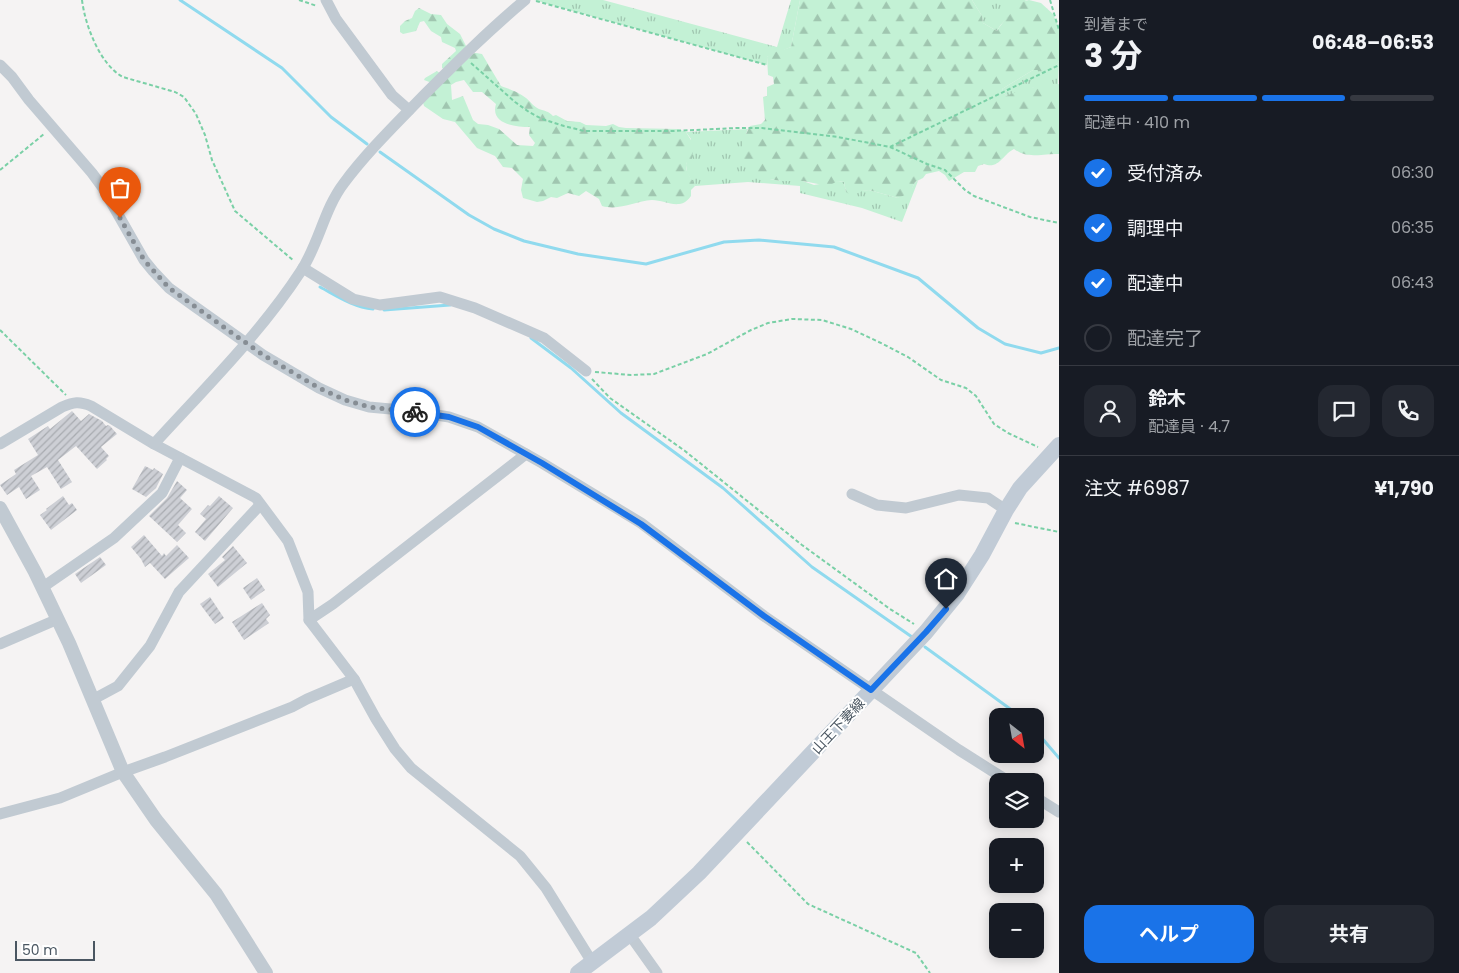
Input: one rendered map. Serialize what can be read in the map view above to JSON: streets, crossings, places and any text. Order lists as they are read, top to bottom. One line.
{"streets":{"main road":["山王下妻線"]},"scale_bar":"50 m","north":"bottom right","page":{"heading":["3 分","到着まで","06:48–06:53"],"panel":["鈴木","配達員 · 4.7","注文 #6987","¥1,790"],"bar":"配達中 · 410 m","list":[["受付済み","06:30"],["調理中","06:35"],["配達中","06:43"],"配達完了"],"map_buttons":["+","−"],"buttons":["ヘルプ","共有"],"scale":"50 m"}}
